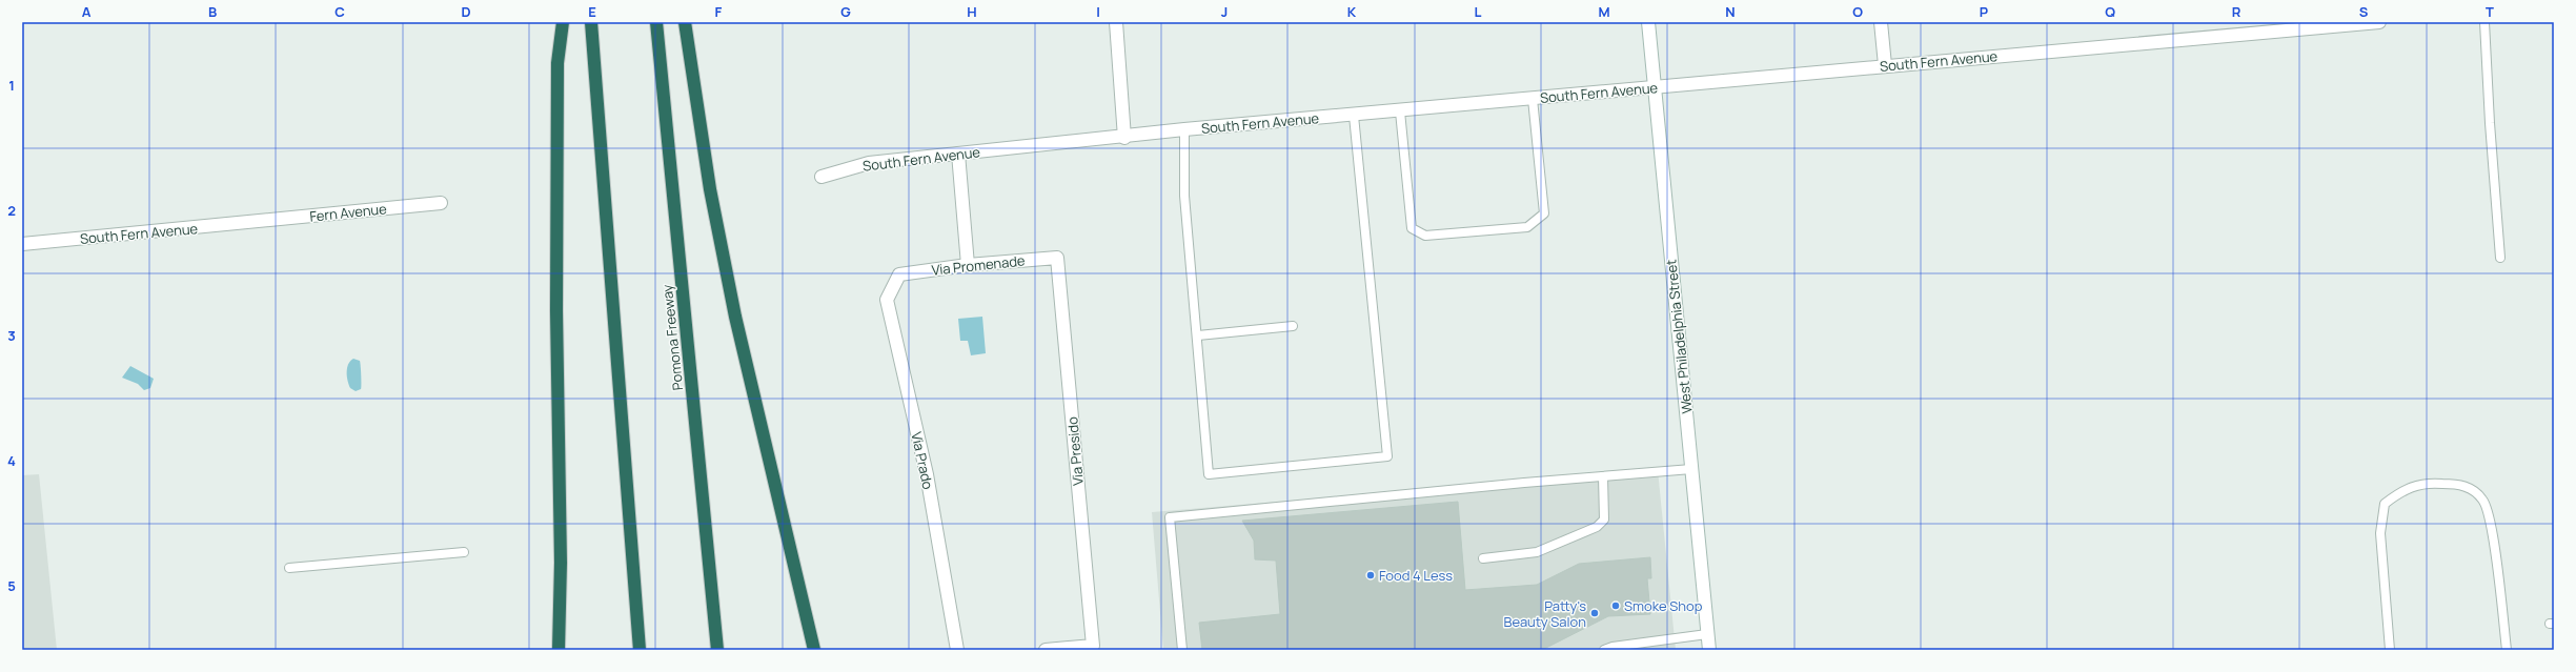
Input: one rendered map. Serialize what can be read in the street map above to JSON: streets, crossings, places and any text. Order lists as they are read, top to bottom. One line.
{"streets":{"highway":["Pomona Freeway"],"street":["South Fern Avenue","Fern Avenue","Via Promenade","West Philadelphia Street","Via Presido","Via Prado"]},"crossings":[["South Fern Avenue","Fern Avenue"],["South Fern Avenue","West Philadelphia Street"],["Via Promenade","Via Presido"],["Via Promenade","Via Prado"]],"places":["Food 4 Less","Smoke Shop","Patty's Beauty Salon"],"grid":{"columns":["A","B","C","D","E","F","G","H","I","J","K","L","M","N","O","P","Q","R","S","T"],"rows":["1","2","3","4","5"]}}
